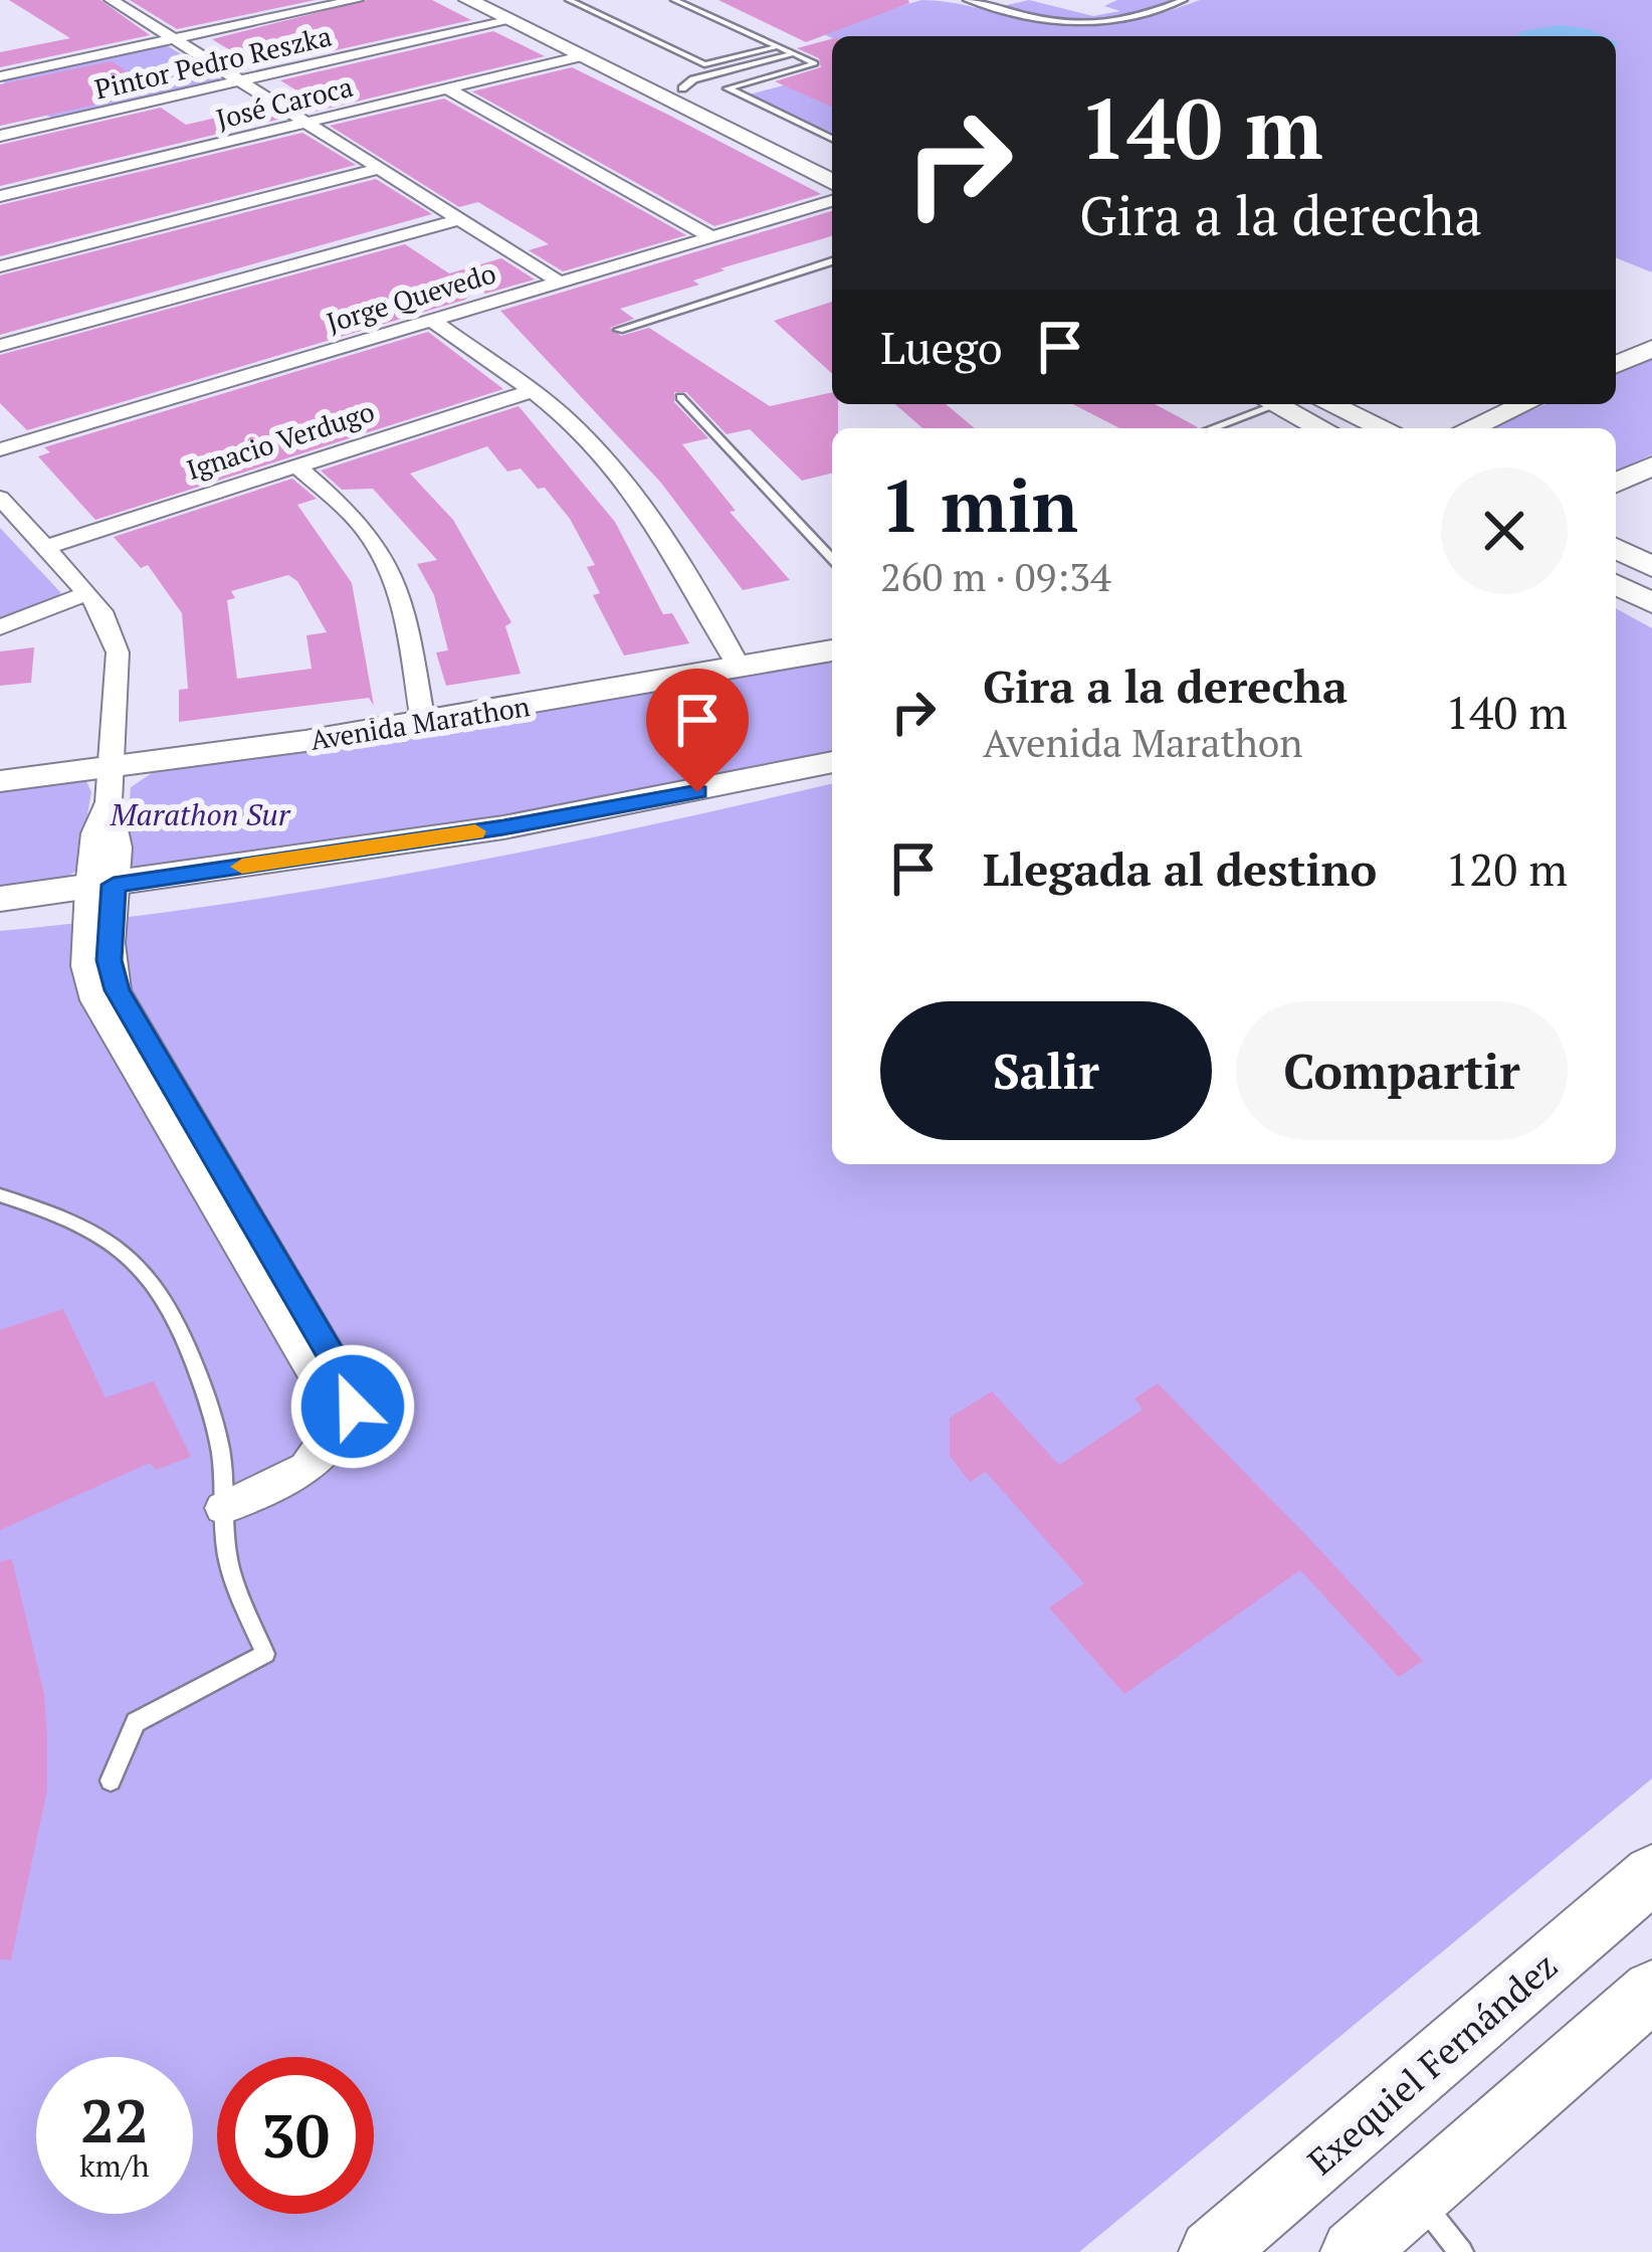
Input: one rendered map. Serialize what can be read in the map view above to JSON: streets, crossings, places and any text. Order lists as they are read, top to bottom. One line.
{"streets":{"main road":["Avenida Marathon","Exequiel Fernández"],"street":["Pintor Pedro Reszka","José Caroca","Jorge Quevedo","Ignacio Verdugo"]},"parks":["Marathon Sur"],"page":{"turn":["140 m","Gira a la derecha"],"then":"Luego","heading":["1 min","260 m · 09:34"],"list":[{"name":"Gira a la derecha","note":"Avenida Marathon","value":"140 m"},{"name":"Llegada al destino","value":"120 m"}],"buttons":["Salir","Compartir"],"speed":"22 km/h","limit":"30"}}
